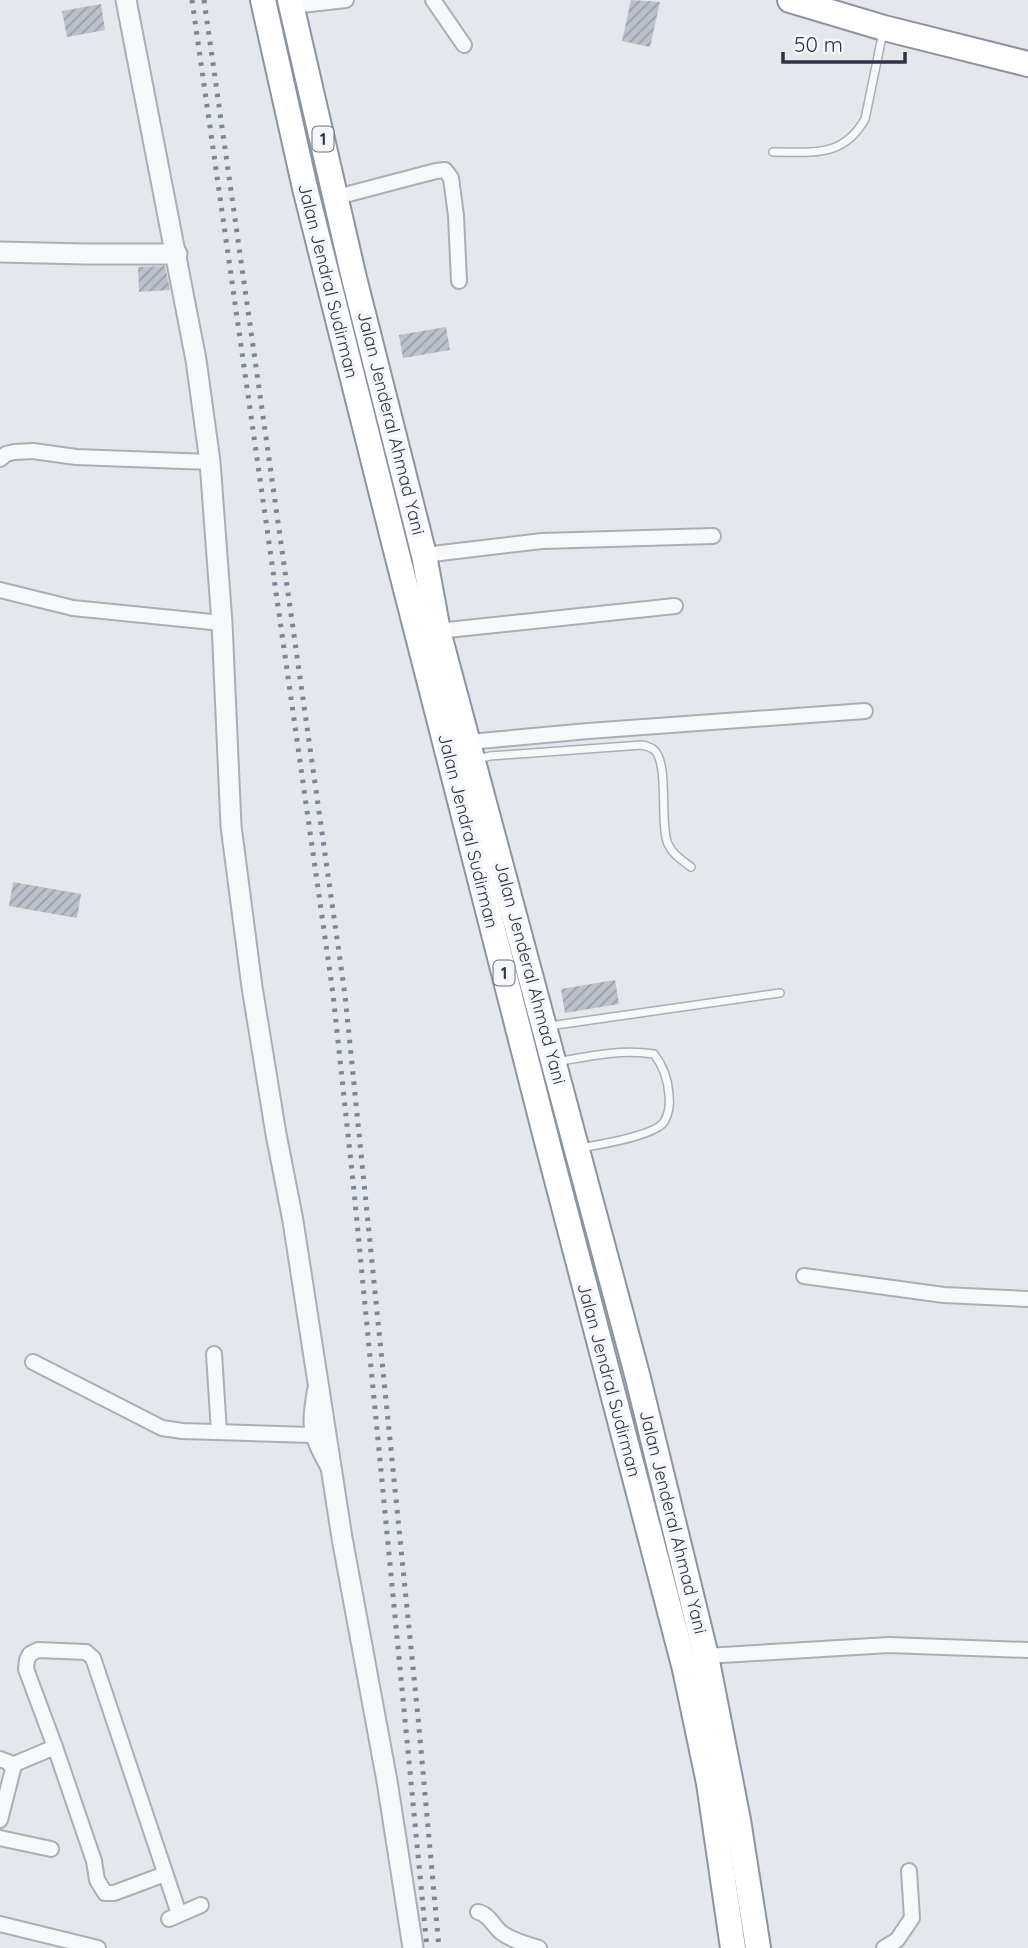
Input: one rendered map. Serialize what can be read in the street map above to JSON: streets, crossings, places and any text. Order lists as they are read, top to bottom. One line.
{"streets":{"highway":["1","Jalan Jendral Sudirman","Jalan Jenderal Ahmad Yani"]},"crossings":[["Jalan Jendral Sudirman","Jalan Jenderal Ahmad Yani"]],"scale_bar":"50 m"}
